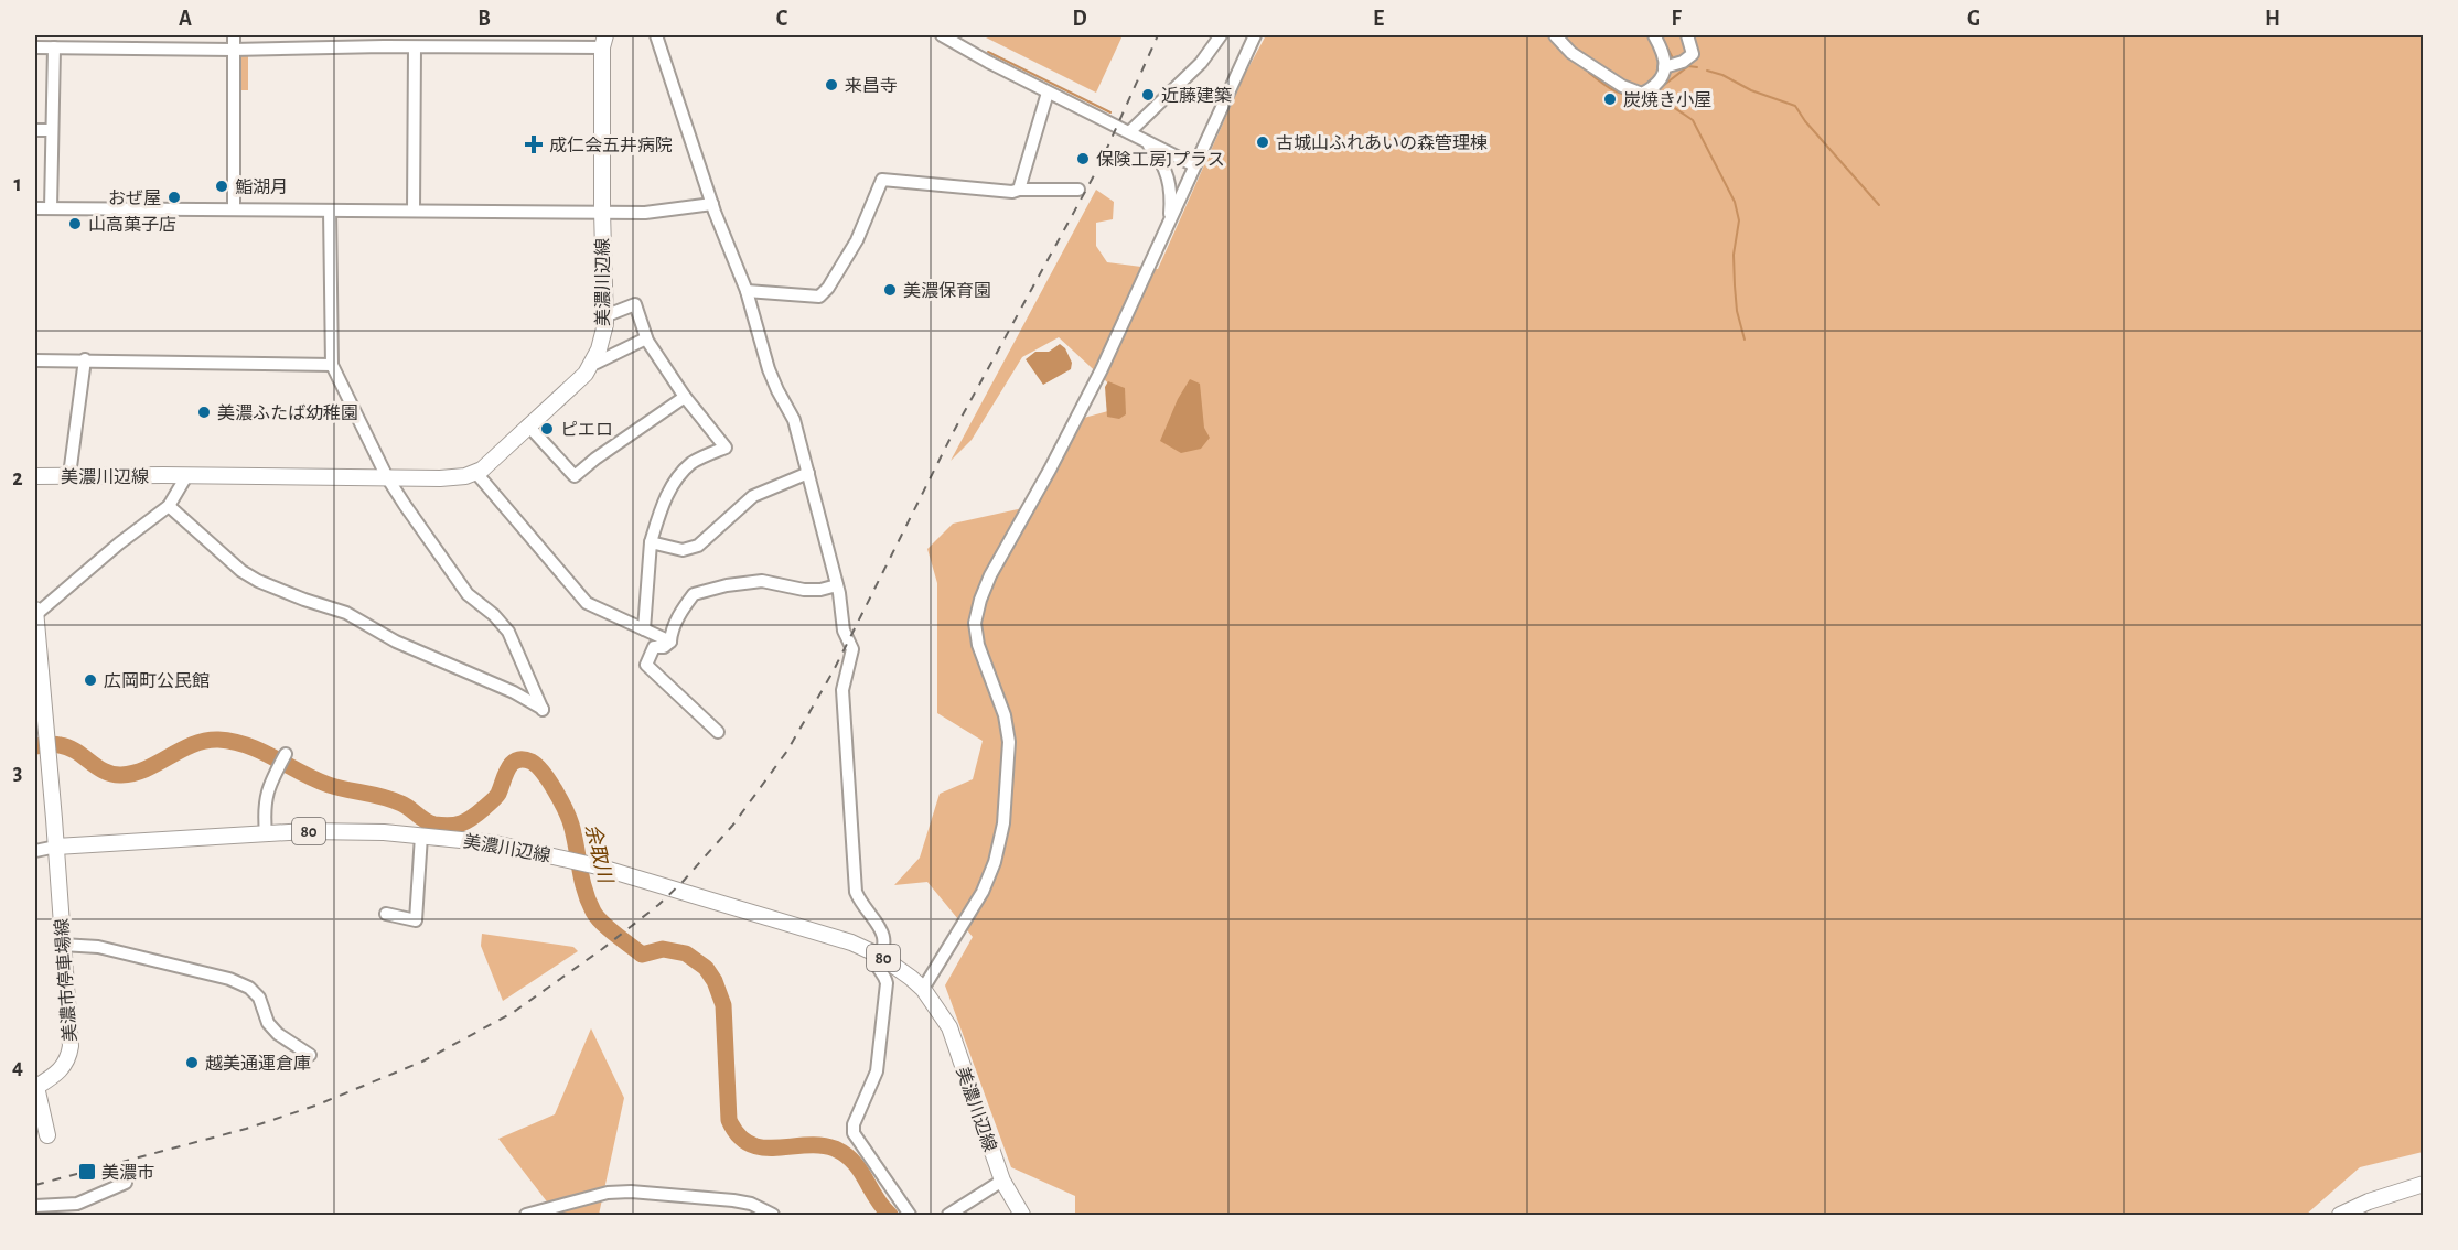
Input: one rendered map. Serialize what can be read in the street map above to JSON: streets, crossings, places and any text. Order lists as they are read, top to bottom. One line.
{"streets":{"main road":["美濃川辺線","80","美濃市停車場線"]},"crossings":[["美濃川辺線","美濃市停車場線"]],"water":["余取川"],"places":{"other":["来昌寺","近藤建築","炭焼き小屋","古城山ふれあいの森管理棟","保険工房Jプラス","鮨湖月","おぜ屋","山高菓子店","美濃保育園","美濃ふたば幼稚園","ピエロ","広岡町公民館","越美通運倉庫"],"health":["成仁会五井病院"],"transit":["美濃市"]},"grid":{"columns":["A","B","C","D","E","F","G","H"],"rows":["1","2","3","4"]}}
